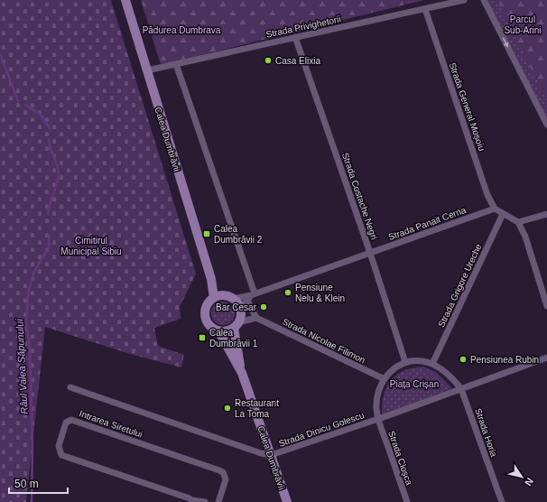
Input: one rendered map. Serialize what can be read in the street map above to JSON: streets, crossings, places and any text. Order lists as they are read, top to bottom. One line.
{"streets":{"main road":["Calea Dumbrăvii"],"street":["Strada Privighetorii","Strada General Moșoiu","Strada Costache Negri","Strada Panait Cerna","Strada Grigore Ureche","Strada Nicolae Filimon","Intrarea Siretului","Strada Dinicu Golescu","Strada Horia","Strada Cloșca"]},"crossings":[["Strada Privighetorii","Strada General Moșoiu"],["Strada Privighetorii","Calea Dumbrăvii"],["Strada Privighetorii","Strada Costache Negri"],["Strada General Moșoiu","Strada Panait Cerna"],["Calea Dumbrăvii","Strada Panait Cerna"],["Calea Dumbrăvii","Strada Dinicu Golescu"],["Strada Costache Negri","Strada Panait Cerna"],["Strada Dinicu Golescu","Strada Cloșca"]],"water":["Râul Valea Săpunului"],"parks":["Parcul Sub-Arini","Pădurea Dumbrava","Cimitirul Municipal Sibiu","Piața Crișan"],"places":{"other":["Casa Elixia","Pensiune Nelu & Klein","Bar Cesar","Pensiunea Rubin","Restaurant La Toma"],"transit":["Calea Dumbrăvii 2","Calea Dumbrăvii 1"]},"scale_bar":"50 m","north":"bottom right"}
